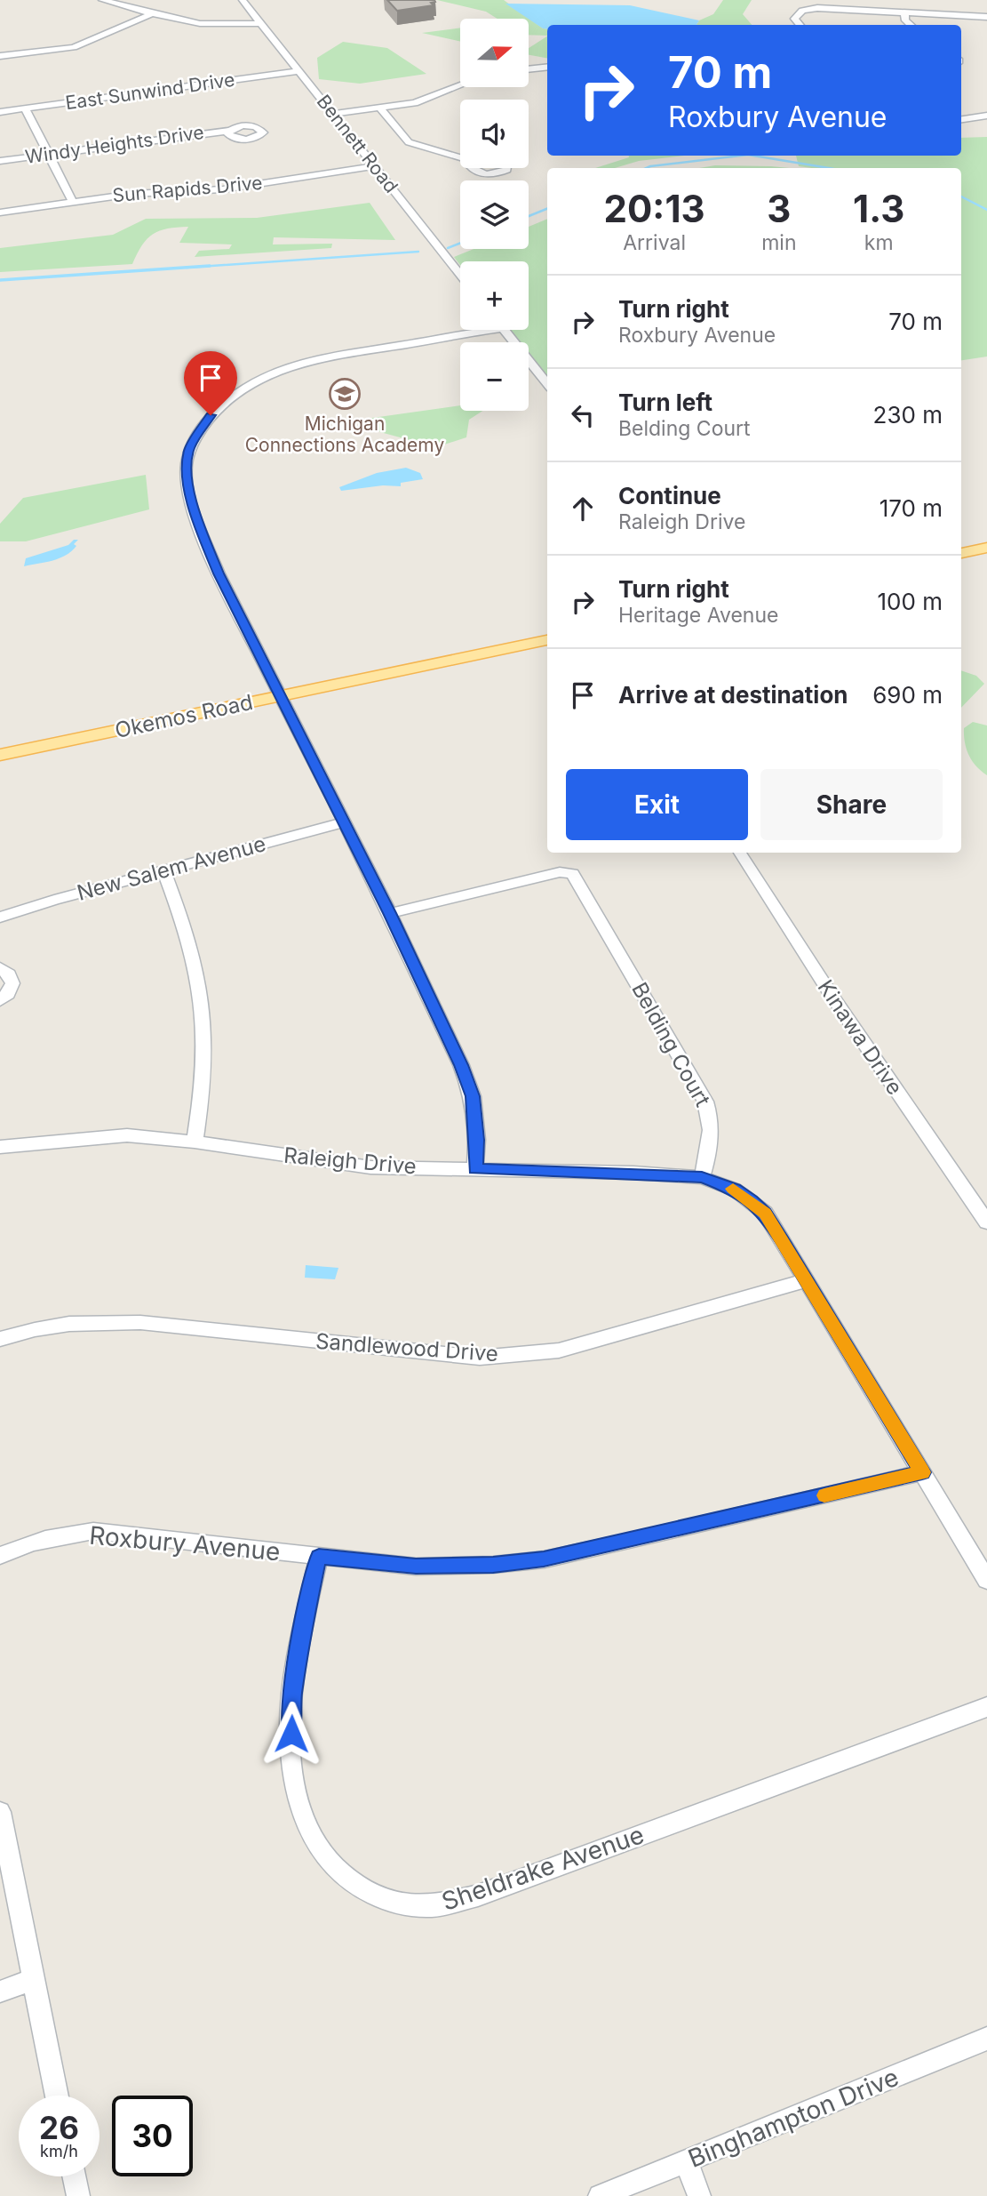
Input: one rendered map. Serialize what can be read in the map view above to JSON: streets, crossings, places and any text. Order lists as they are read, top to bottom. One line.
{"streets":{"main road":["Okemos Road"],"street":["East Sunwind Drive","Bennett Road","Windy Heights Drive","Sun Rapids Drive","New Salem Avenue","Kinawa Drive","Belding Court","Raleigh Drive","Sandlewood Drive","Roxbury Avenue","Sheldrake Avenue","Binghampton Drive"]},"crossings":[["East Sunwind Drive","Bennett Road"],["Bennett Road","Sun Rapids Drive"],["Belding Court","Raleigh Drive"],["Roxbury Avenue","Sheldrake Avenue"]],"places":{"school or university":["Michigan Connections Academy"]},"north":"right","page":{"map_buttons":["+","−"],"turn":["70 m","Roxbury Avenue"],"eta":["20:13","Arrival","3","min","1.3","km"],"list":[{"name":"Turn right","note":"Roxbury Avenue","value":"70 m"},{"name":"Turn left","note":"Belding Court","value":"230 m"},{"name":"Continue","note":"Raleigh Drive","value":"170 m"},{"name":"Turn right","note":"Heritage Avenue","value":"100 m"},{"name":"Arrive at destination","value":"690 m"}],"buttons":["Exit","Share"],"speed":"26 km/h","limit":"30"}}
